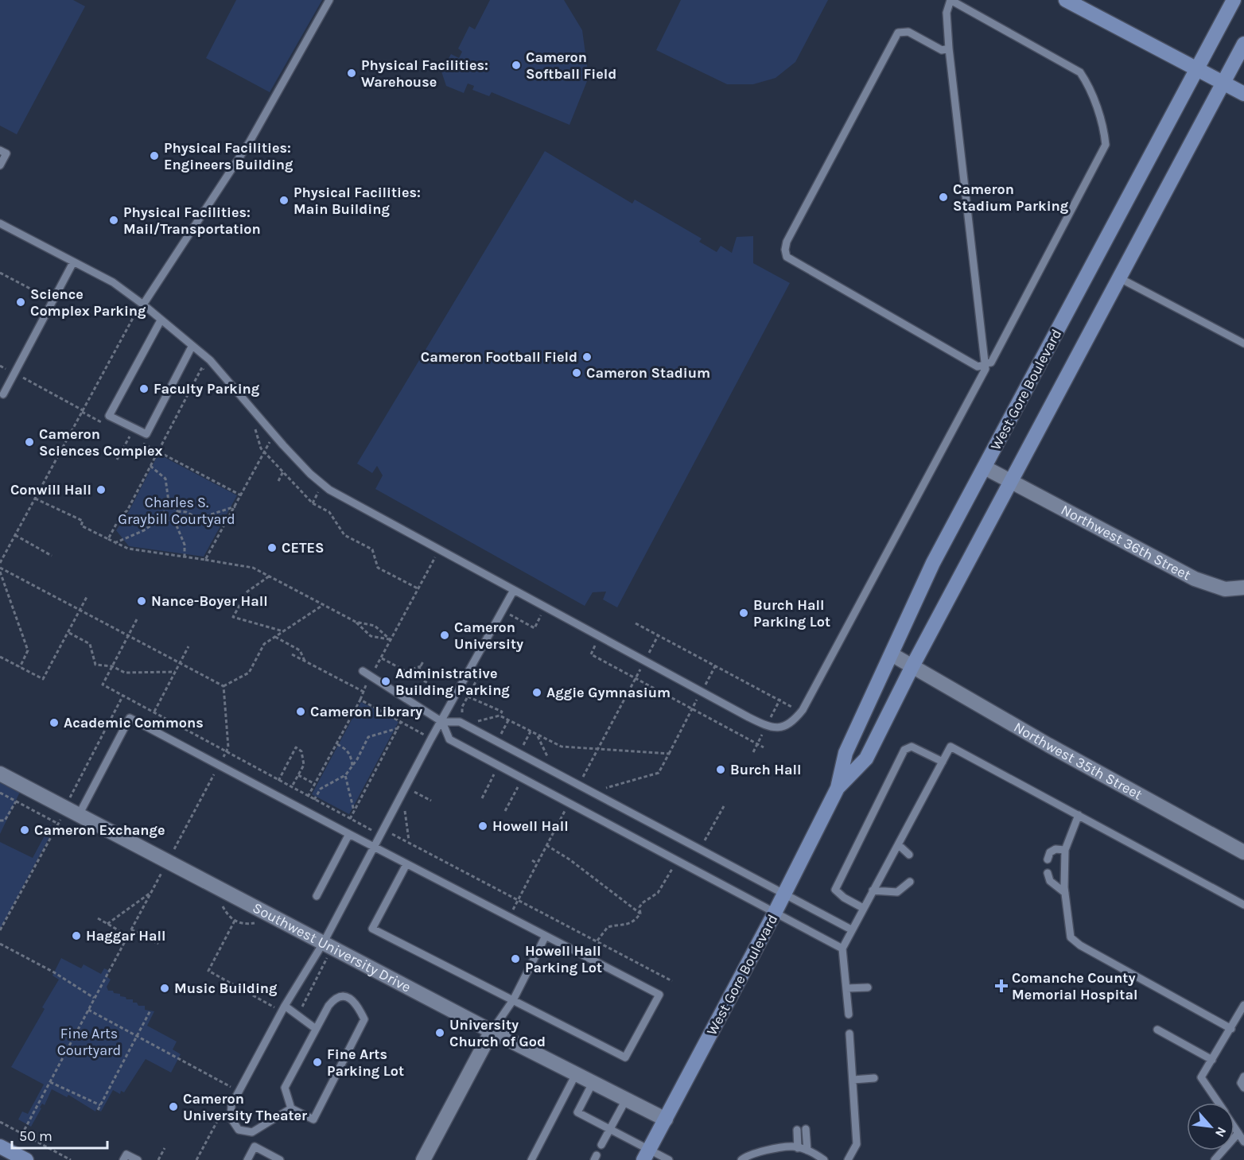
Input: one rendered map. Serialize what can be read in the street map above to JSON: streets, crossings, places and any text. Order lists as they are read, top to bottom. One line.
{"streets":{"main road":["West Gore Boulevard"],"street":["Northwest 36th Street","Northwest 35th Street","Southwest University Drive"]},"crossings":[["West Gore Boulevard","Northwest 36th Street"],["West Gore Boulevard","Northwest 35th Street"],["West Gore Boulevard","Southwest University Drive"]],"parks":["Charles S. Graybill Courtyard","Fine Arts Courtyard"],"places":{"other":["Cameron Softball Field","Physical Facilities: Warehouse","Physical Facilities: Engineers Building","Cameron Stadium Parking","Physical Facilities: Main Building","Physical Facilities: Mail/Transportation","Science Complex Parking","Cameron Football Field","Cameron Stadium","Faculty Parking","Cameron Sciences Complex","Conwill Hall","CETES","Nance-Boyer Hall","Burch Hall Parking Lot","Cameron University","Administrative Building Parking","Aggie Gymnasium","Cameron Library","Academic Commons","Burch Hall","Howell Hall","Cameron Exchange","Haggar Hall","Howell Hall Parking Lot","Music Building","University Church of God","Fine Arts Parking Lot","Cameron University Theater"],"health":["Comanche County Memorial Hospital"]},"scale_bar":"50 m","north":"bottom right"}
